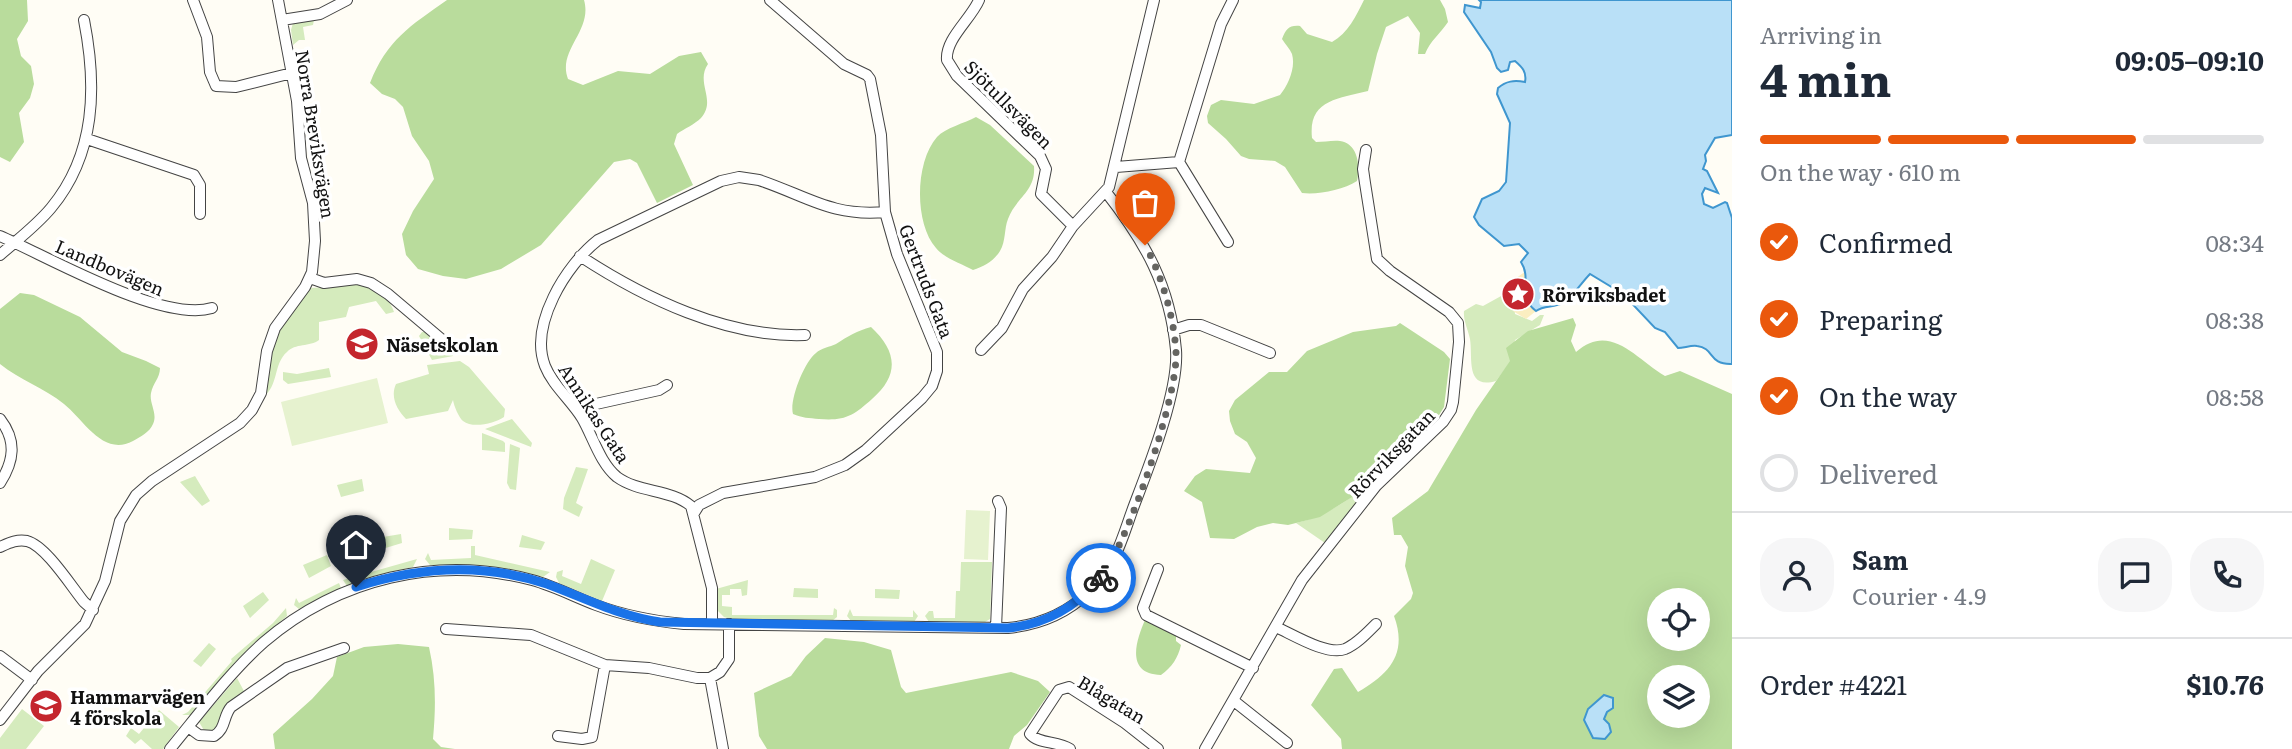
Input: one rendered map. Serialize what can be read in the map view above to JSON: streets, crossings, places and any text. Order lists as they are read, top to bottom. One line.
{"streets":{"street":["Sjötullsvägen","Norra Breviksvägen","Landbovägen","Gertruds Gata","Annikas Gata","Rörviksgatan","Blågatan"]},"crossings":[["Gertruds Gata","Annikas Gata"]],"places":{"place":["Rörviksbadet"],"school or university":["Näsetskolan","Hammarvägen 4 förskola"]},"page":{"heading":["4 min","Arriving in","09:05–09:10"],"panel":["Sam","Courier · 4.9","Order #4221","$10.76"],"bar":"On the way · 610 m","list":[["Confirmed","08:34"],["Preparing","08:38"],["On the way","08:58"],"Delivered"]}}
